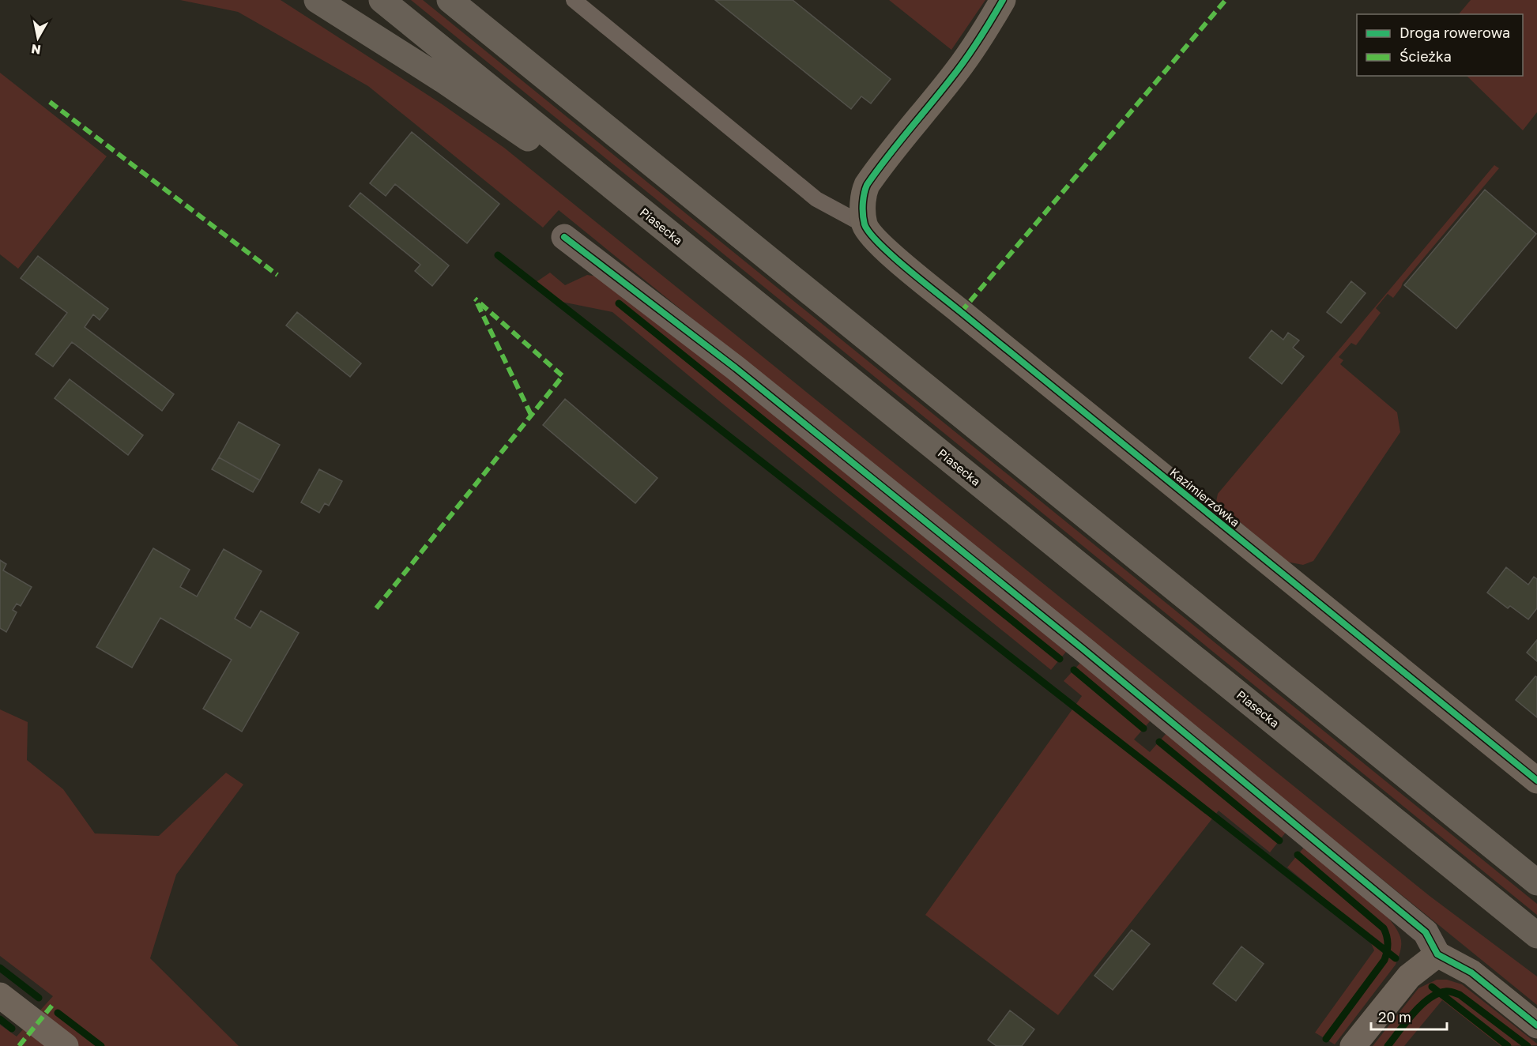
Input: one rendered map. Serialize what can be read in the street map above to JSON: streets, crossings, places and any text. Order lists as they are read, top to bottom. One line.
{"streets":{"highway":["Piasecka"],"street":["Kazimierzówka"]},"legend":["Droga rowerowa","Ścieżka"],"scale_bar":"20 m","north":"bottom"}
